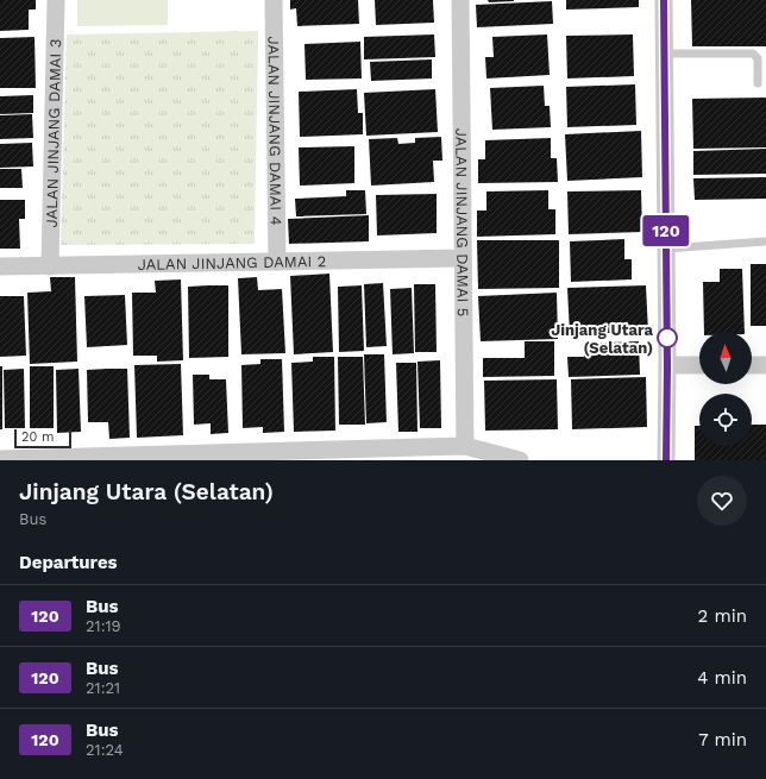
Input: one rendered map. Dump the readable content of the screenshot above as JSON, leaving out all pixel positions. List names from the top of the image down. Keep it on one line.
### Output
{"streets":{"street":["JALAN JINJANG DAMAI 4","JALAN JINJANG DAMAI 3","JALAN JINJANG DAMAI 5","JALAN JINJANG DAMAI 2"]},"crossings":[["JALAN JINJANG DAMAI 4","JALAN JINJANG DAMAI 2"],["JALAN JINJANG DAMAI 3","JALAN JINJANG DAMAI 2"],["JALAN JINJANG DAMAI 5","JALAN JINJANG DAMAI 2"]],"places":["Jinjang Utara (Selatan)"],"lines":["bus line 120"],"scale_bar":"20 m","north":"top","page":{"on_map":"120","scale":"20 m","heading":[["Jinjang Utara (Selatan)","Bus"],"Departures"],"list":[{"mark":"120","name":"Bus","note":"21:19","value":"2 min"},{"mark":"120","name":"Bus","note":"21:21","value":"4 min"},{"mark":"120","name":"Bus","note":"21:24","value":"7 min"}]}}
